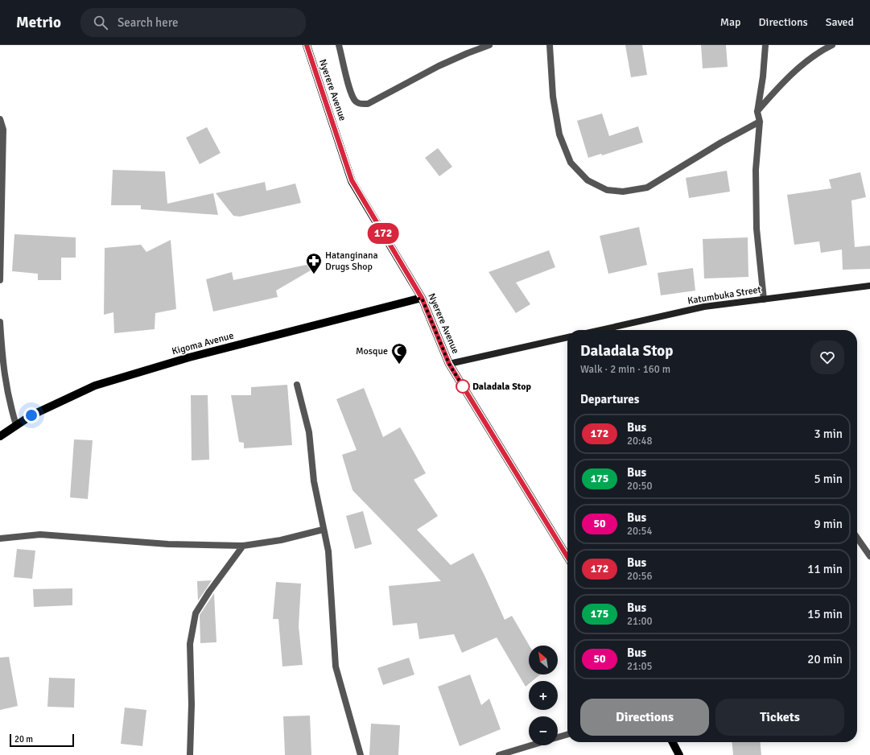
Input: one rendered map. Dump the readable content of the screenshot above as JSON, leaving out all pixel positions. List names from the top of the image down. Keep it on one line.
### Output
{"streets":{"main road":["Nyerere Avenue","Katumbuka Street","Kigoma Avenue"]},"crossings":[["Nyerere Avenue","Kigoma Avenue"]],"places":{"pharmacy":["Hatanginana Drugs Shop"],"mosque":["Mosque"],"other":["Daladala Stop"]},"lines":["bus line 172"],"scale_bar":"20 m","north":"top left","page":{"header":"Metrio","search":"Search here","nav":["Map","Directions","Saved"],"on_map":"172","heading":[["Daladala Stop","Walk · 2 min · 160 m"],"Departures"],"list":[{"mark":"172","name":"Bus","note":"20:48","value":"3 min"},{"mark":"175","name":"Bus","note":"20:50","value":"5 min"},{"mark":"50","name":"Bus","note":"20:54","value":"9 min"},{"mark":"172","name":"Bus","note":"20:56","value":"11 min"},{"mark":"175","name":"Bus","note":"21:00","value":"15 min"},{"mark":"50","name":"Bus","note":"21:05","value":"20 min"}],"map_buttons":["+","−"],"buttons":["Directions","Tickets"],"scale":"20 m"}}
